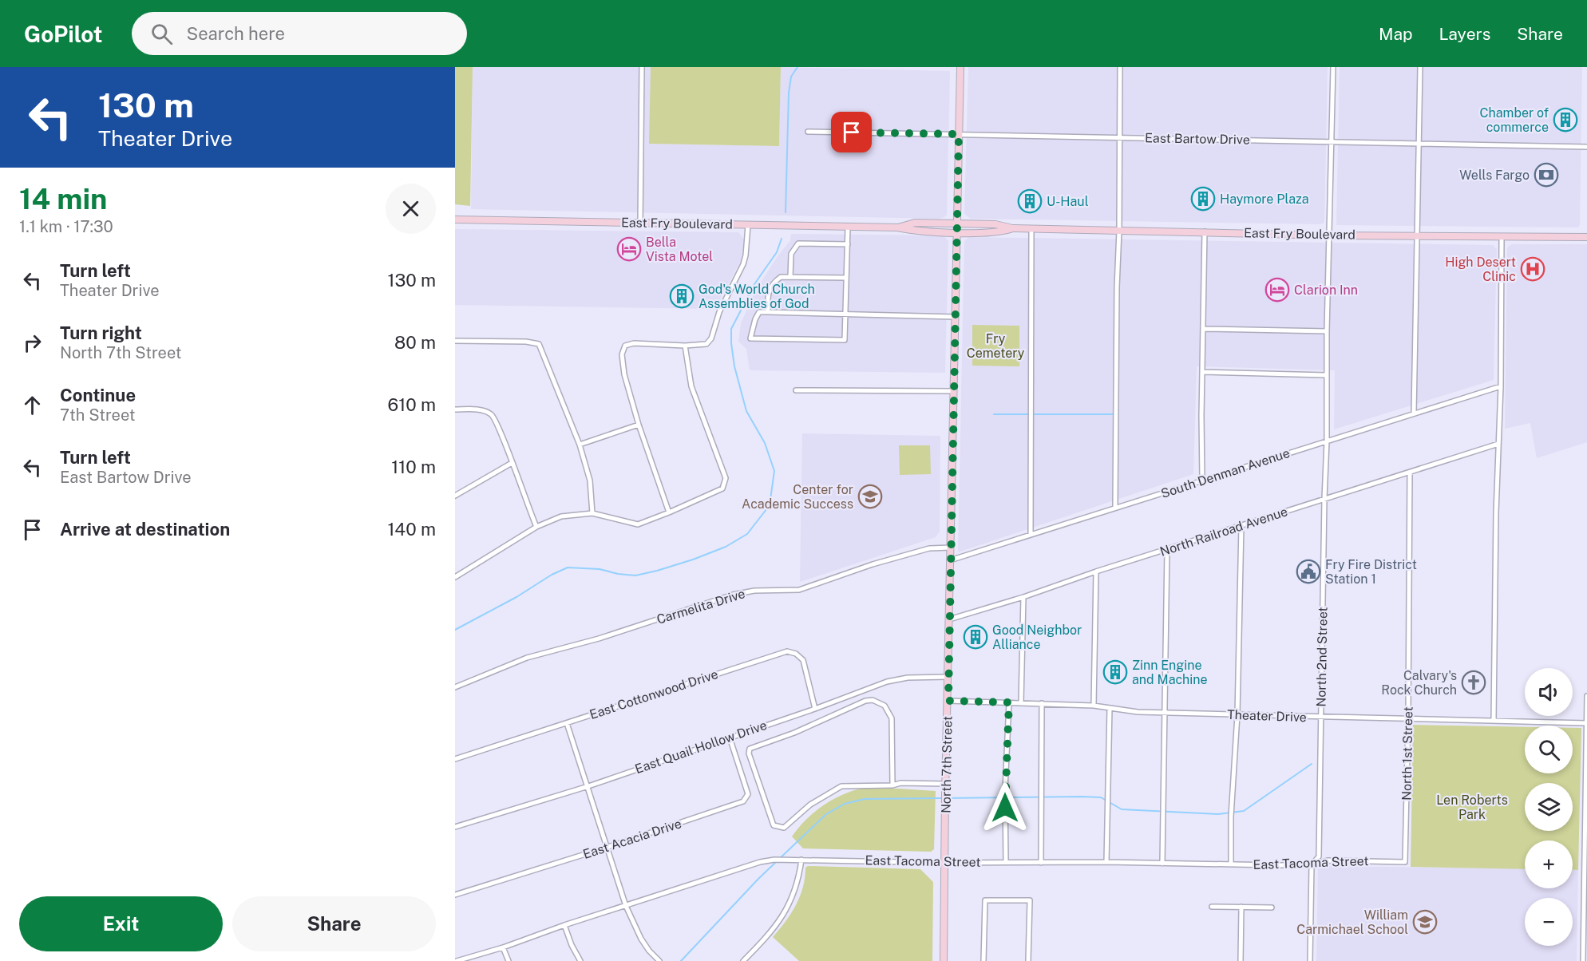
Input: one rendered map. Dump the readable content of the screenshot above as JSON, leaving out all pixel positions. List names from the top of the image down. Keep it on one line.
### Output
{"streets":{"main road":["East Fry Boulevard","North 7th Street"],"street":["East Bartow Drive","South Denman Avenue","North Railroad Avenue","Carmelita Drive","North 2nd Street","East Cottonwood Drive","Theater Drive","East Quail Hollow Drive","North 1st Street","East Acacia Drive","East Tacoma Street"]},"crossings":[["East Bartow Drive","North 2nd Street"],["East Bartow Drive","North 7th Street"],["East Fry Boulevard","North 2nd Street"],["East Fry Boulevard","North 7th Street"],["South Denman Avenue","North 2nd Street"],["South Denman Avenue","North 7th Street"],["North Railroad Avenue","North 2nd Street"],["North Railroad Avenue","North 1st Street"],["North Railroad Avenue","North 7th Street"],["Carmelita Drive","North 7th Street"],["North 2nd Street","Theater Drive"],["North 2nd Street","East Tacoma Street"],["East Cottonwood Drive","East Quail Hollow Drive"],["Theater Drive","North 1st Street"],["Theater Drive","North 7th Street"],["East Quail Hollow Drive","North 7th Street"],["East Quail Hollow Drive","East Acacia Drive"],["North 1st Street","East Tacoma Street"],["North 7th Street","East Tacoma Street"]],"parks":["Fry Cemetery","Len Roberts Park"],"places":{"building":["Chamber of commerce","Haymore Plaza","U-Haul","God's World Church Assemblies of God","Good Neighbor Alliance","Zinn Engine and Machine"],"bank":["Wells Fargo"],"hotel":["Bella Vista Motel","Clarion Inn"],"hospital":["High Desert Clinic"],"school or university":["Center for Academic Success","William Carmichael School"],"public building":["Fry Fire District Station 1"],"church":["Calvary's Rock Church"]},"page":{"header":"GoPilot","search":"Search here","nav":["Map","Layers","Share"],"turn":["130 m","Theater Drive"],"heading":["14 min","1.1 km · 17:30"],"list":[{"name":"Turn left","note":"Theater Drive","value":"130 m"},{"name":"Turn right","note":"North 7th Street","value":"80 m"},{"name":"Continue","note":"7th Street","value":"610 m"},{"name":"Turn left","note":"East Bartow Drive","value":"110 m"},{"name":"Arrive at destination","value":"140 m"}],"map_buttons":["+","−"],"buttons":["Exit","Share"]}}
